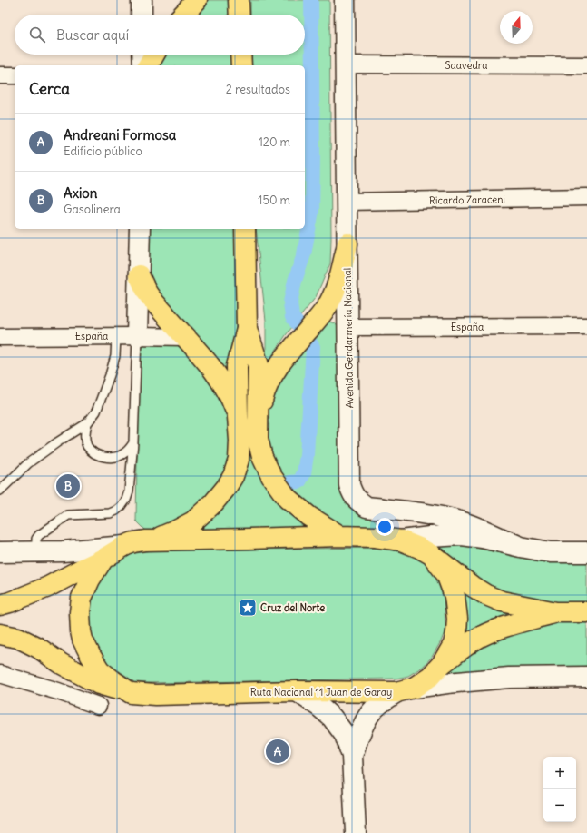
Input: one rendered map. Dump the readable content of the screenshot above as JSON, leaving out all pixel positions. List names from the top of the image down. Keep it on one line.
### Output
{"streets":{"main road":["Avenida Gendarmería Nacional","Ruta Nacional 11 Juan de Garay"],"street":["Saavedra","Ricardo Zaraceni","España"]},"crossings":[["Saavedra","Avenida Gendarmería Nacional"],["Ricardo Zaraceni","Avenida Gendarmería Nacional"],["España","Avenida Gendarmería Nacional"]],"places":{"place":["Cruz del Norte"]},"north":"top","page":{"search":"Buscar aquí","heading":["Cerca","2 resultados"],"list":[{"mark":"A","name":"Andreani Formosa","note":"Edificio público","value":"120 m"},{"mark":"B","name":"Axion","note":"Gasolinera","value":"150 m"}],"pins":["B","A"],"map_buttons":["+","−"]}}
